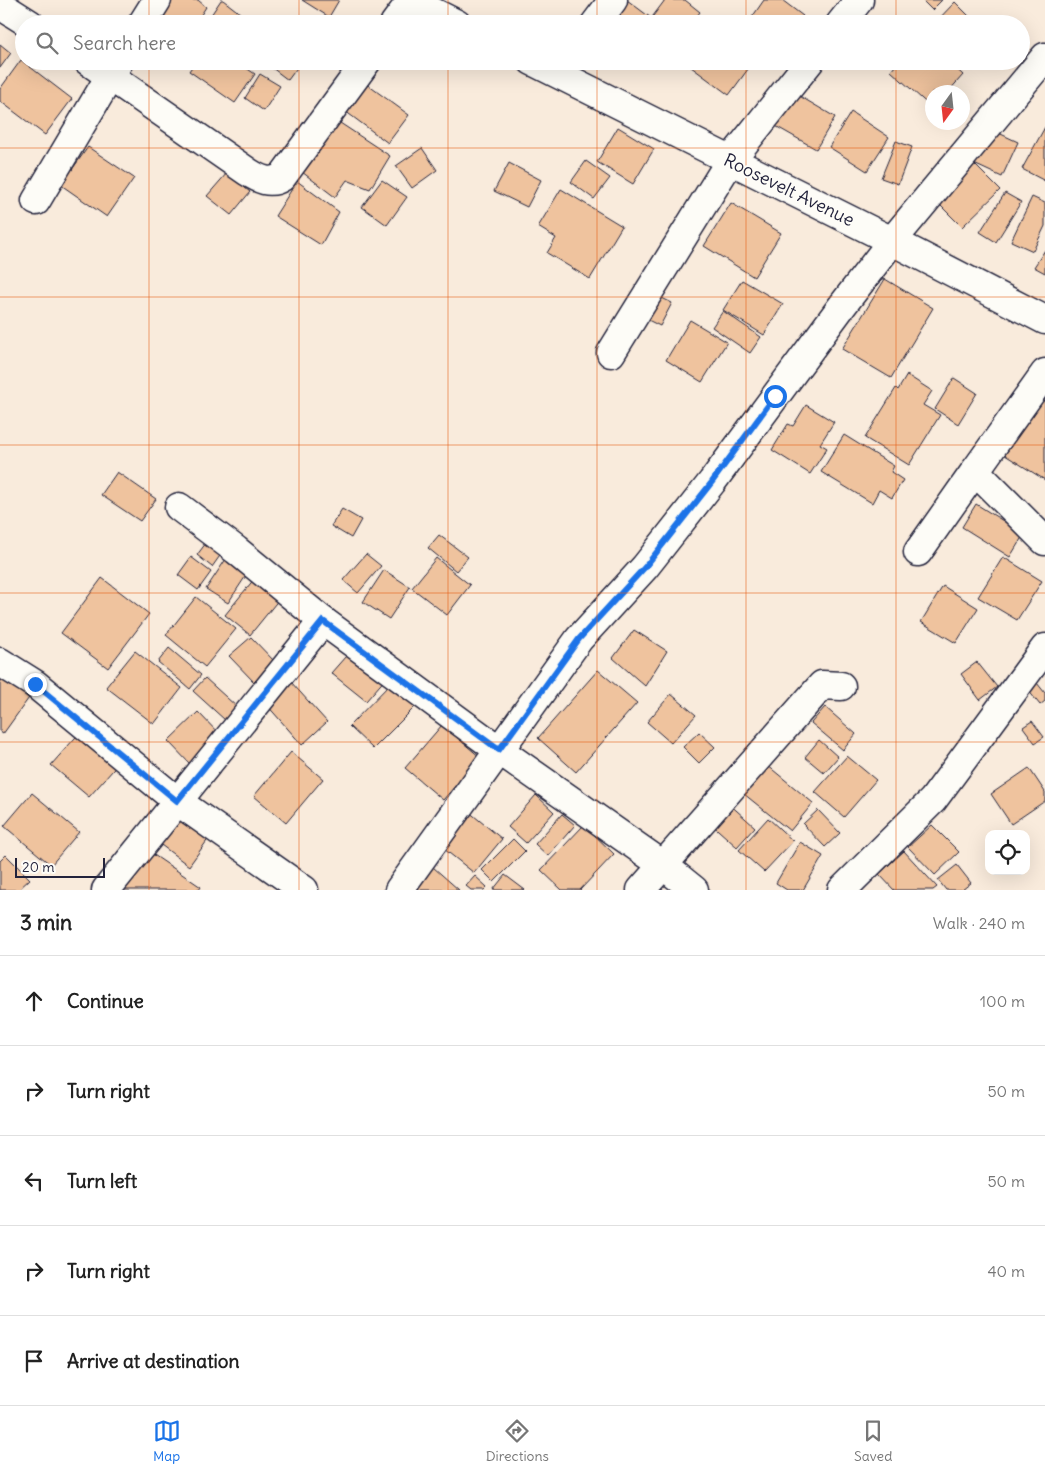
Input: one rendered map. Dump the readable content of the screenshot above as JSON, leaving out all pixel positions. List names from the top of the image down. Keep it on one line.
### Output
{"streets":{"street":["Roosevelt Avenue"]},"scale_bar":"20 m","north":"bottom","page":{"search":"Search here","scale":"20 m","heading":["3 min","Walk · 240 m"],"list":[["Continue","100 m"],["Turn right","50 m"],["Turn left","50 m"],["Turn right","40 m"],"Arrive at destination"],"nav":["Map","Directions","Saved"]}}
